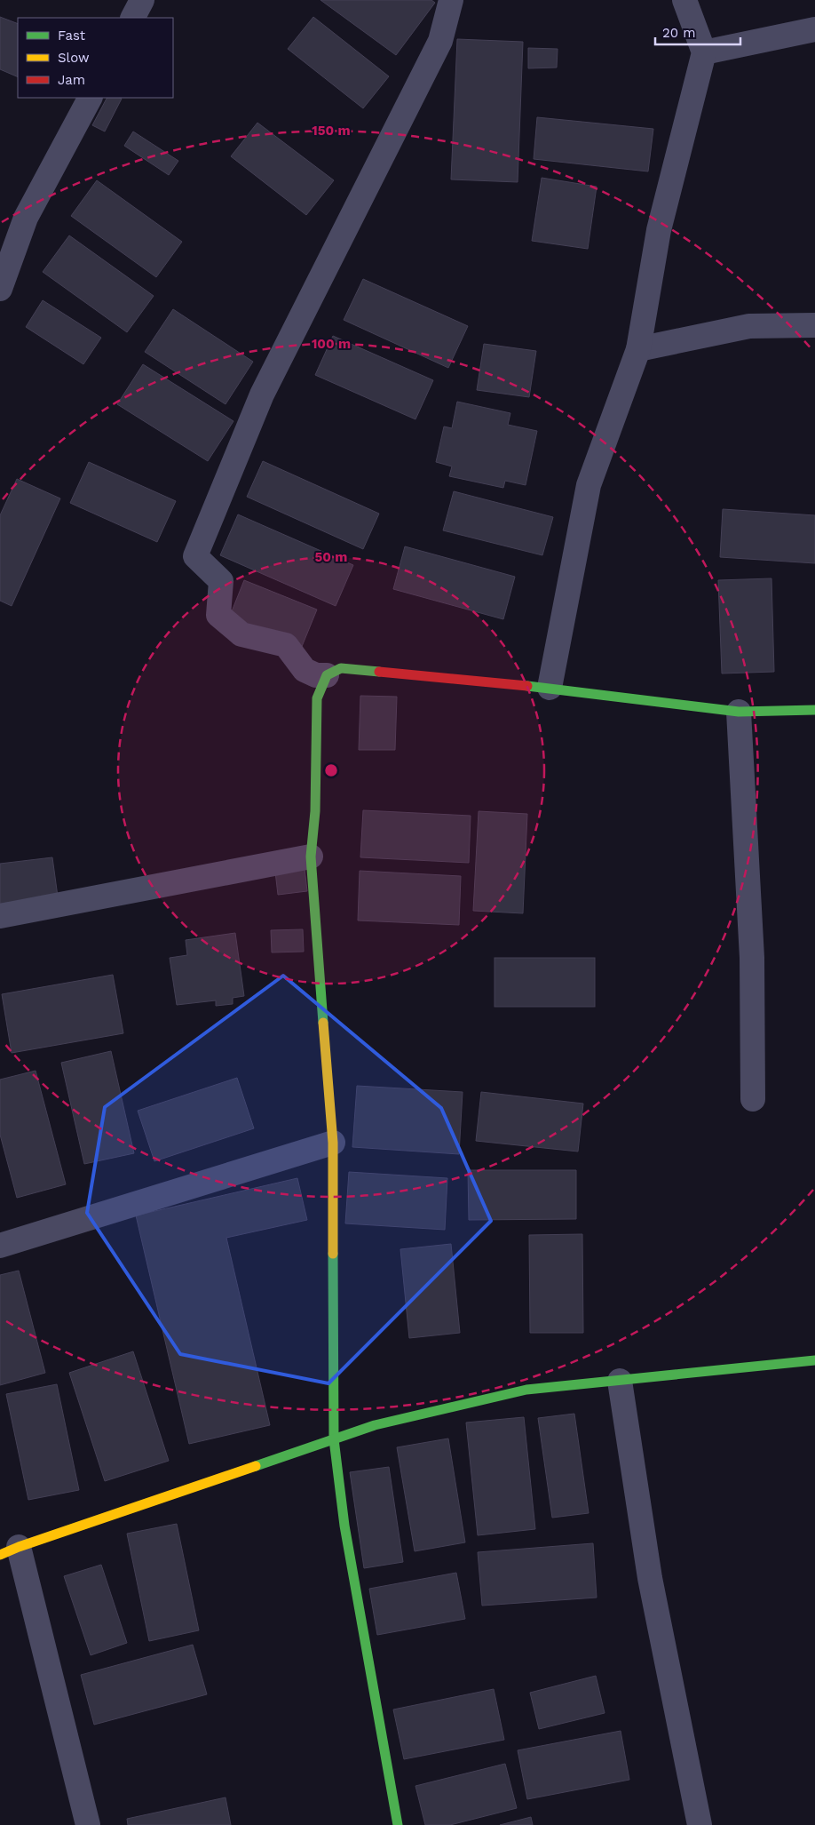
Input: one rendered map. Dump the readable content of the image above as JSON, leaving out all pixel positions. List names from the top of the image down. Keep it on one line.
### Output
{"legend":["Fast","Slow","Jam"],"scale_bar":"20 m","rings":["150 m","100 m","50 m"]}
